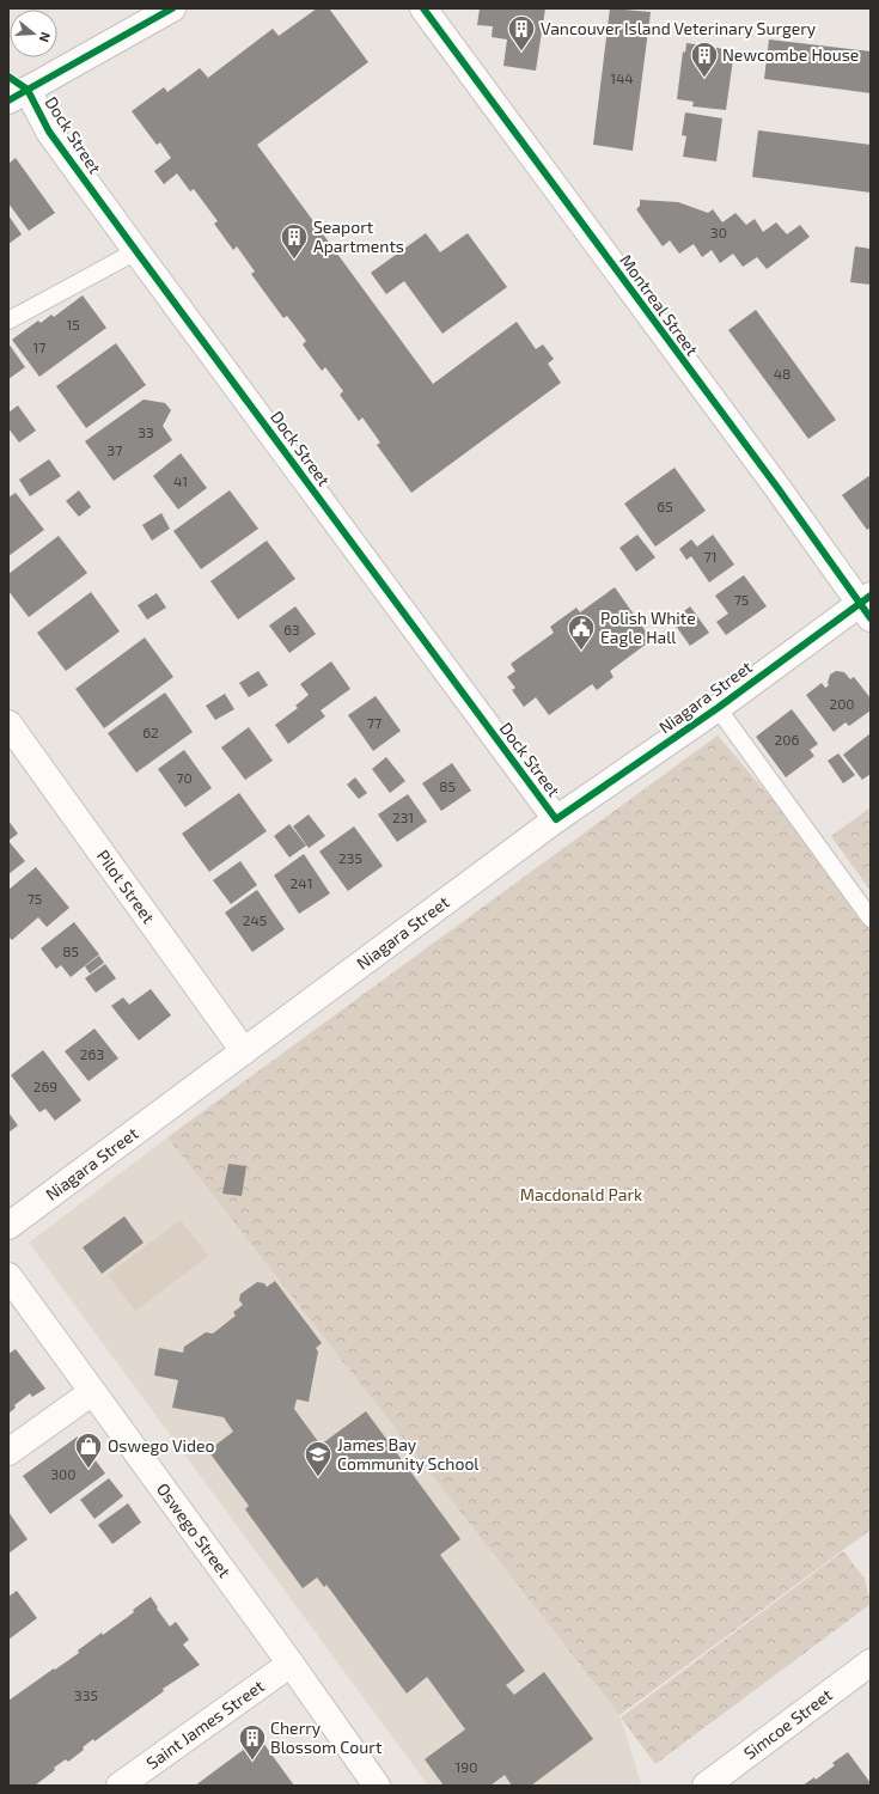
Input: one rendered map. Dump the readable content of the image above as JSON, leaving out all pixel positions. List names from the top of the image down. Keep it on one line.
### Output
{"streets":{"street":["Dock Street","Montreal Street","Niagara Street","Pilot Street","Oswego Street","Saint James Street","Simcoe Street"]},"crossings":[["Dock Street","Niagara Street"],["Montreal Street","Niagara Street"],["Niagara Street","Pilot Street"],["Oswego Street","Saint James Street"]],"parks":["Macdonald Park"],"places":{"building":["Vancouver Island Veterinary Surgery","Newcombe House","Seaport Apartments","Cherry Blossom Court"],"public building":["Polish White Eagle Hall"],"shop":["Oswego Video"],"school or university":["James Bay Community School"]},"house_numbers":["144","30","15","17","48","33","37","41","65","71","75","63","200","77","62","206","70","85","231","235","241","75","245","85","263","269","300","335","190"],"north":"right"}
